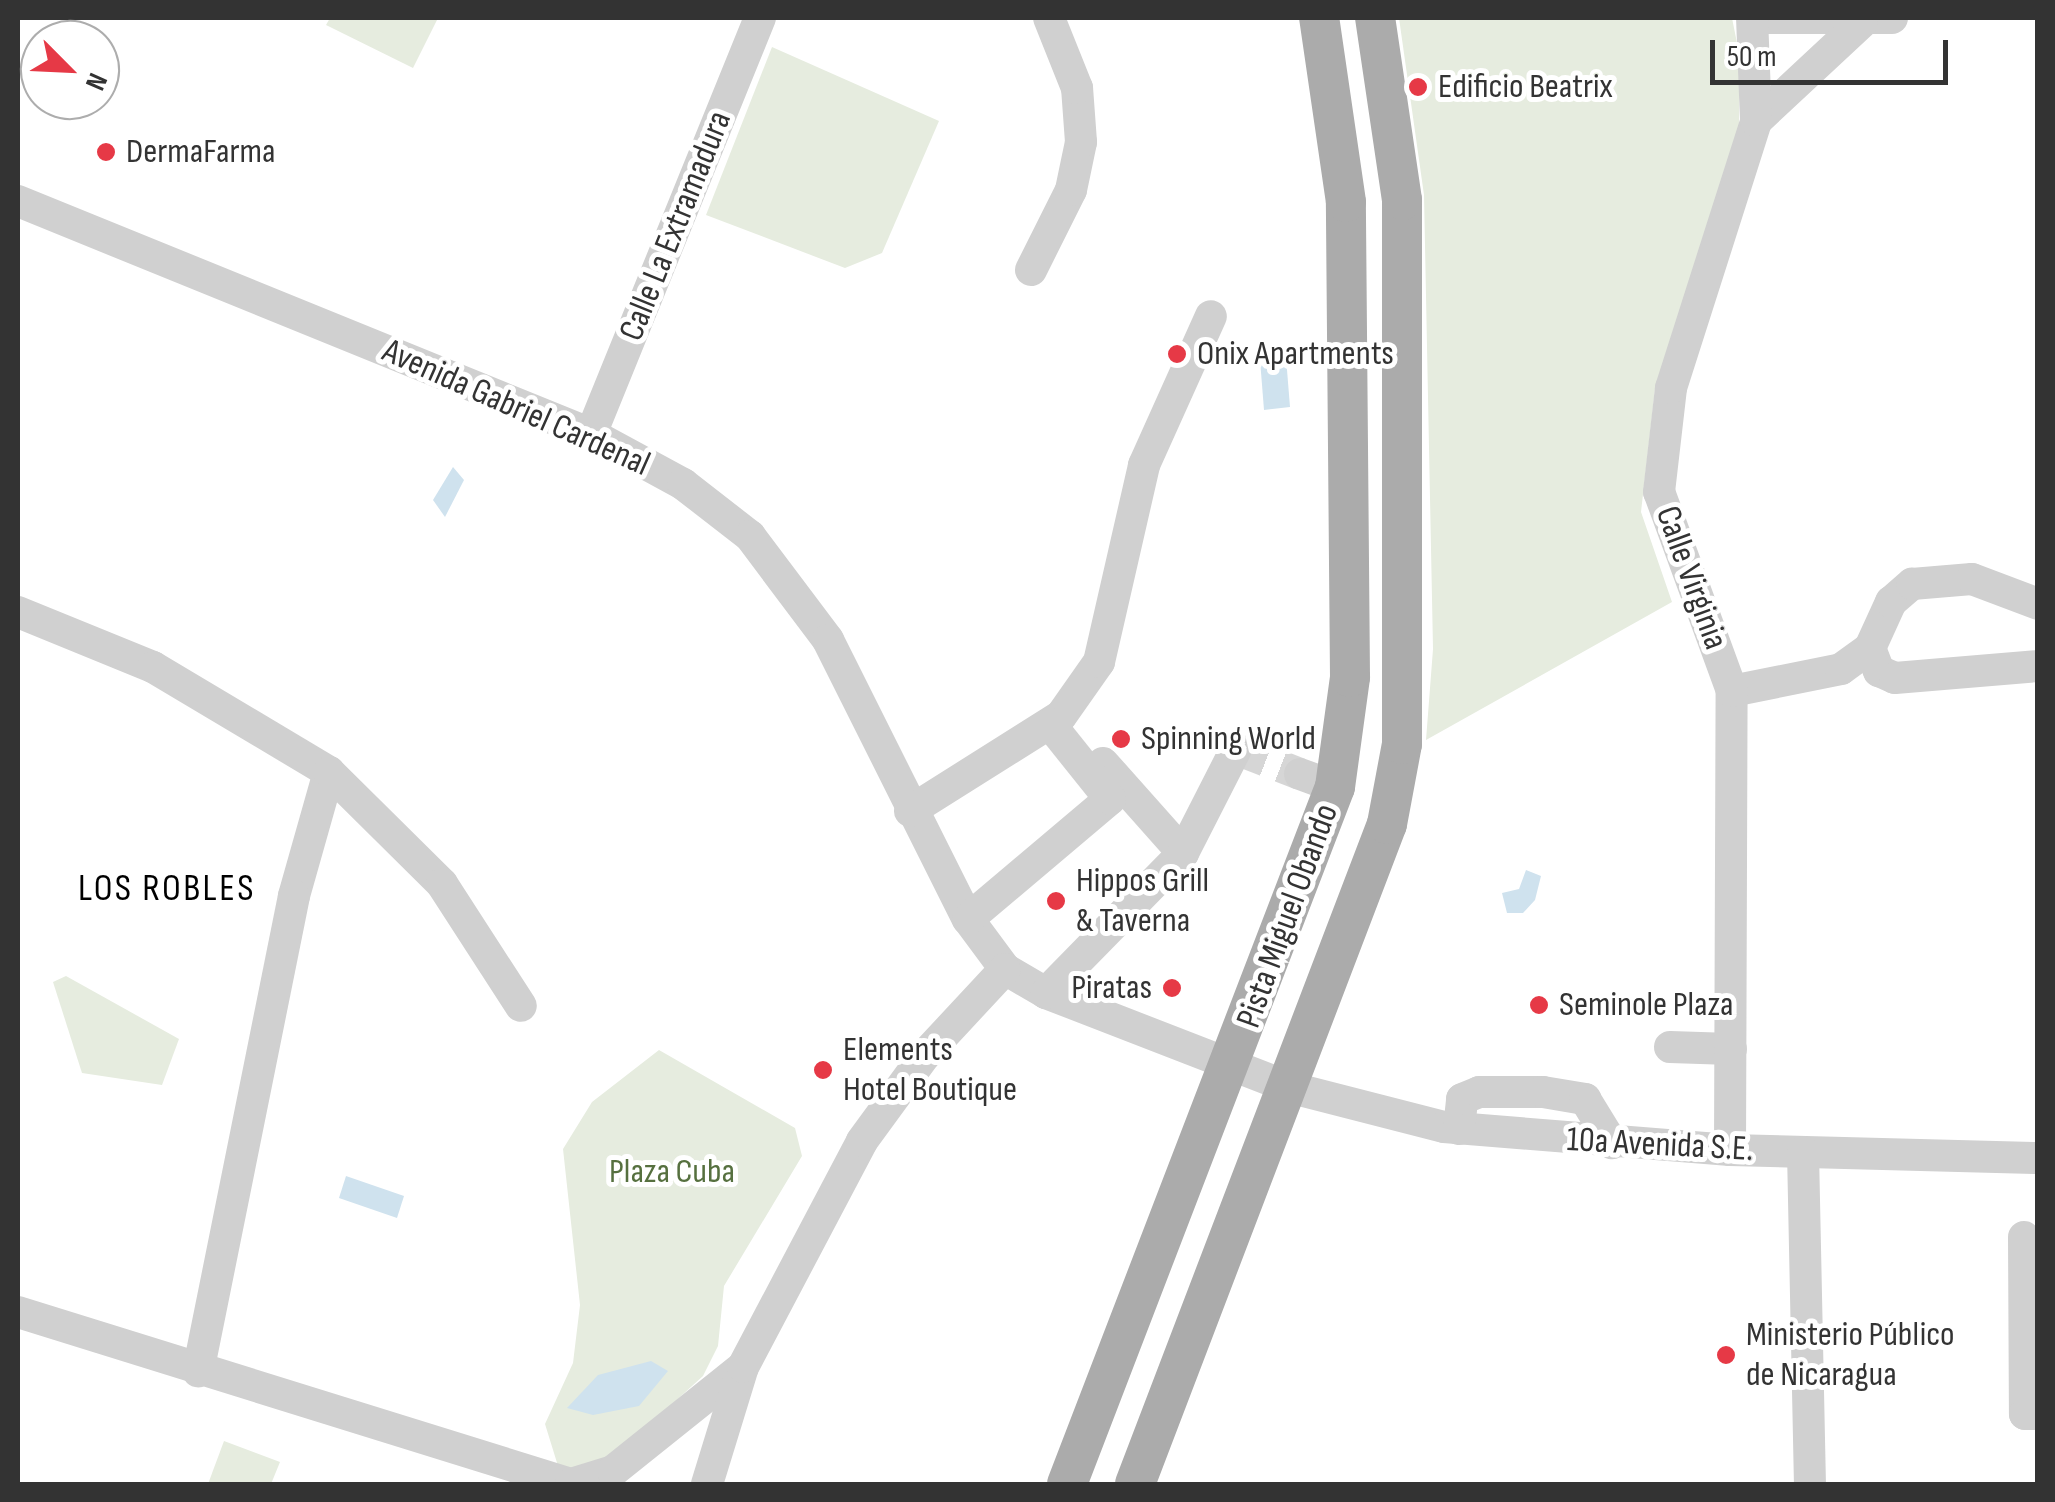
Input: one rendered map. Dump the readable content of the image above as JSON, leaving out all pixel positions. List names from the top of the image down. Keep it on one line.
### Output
{"streets":{"main road":["Pista Miguel Obando"],"street":["Calle La Extramadura","Avenida Gabriel Cardenal","Calle Virginia","10a Avenida S.E."]},"crossings":[["Calle La Extramadura","Avenida Gabriel Cardenal"],["Avenida Gabriel Cardenal","Pista Miguel Obando"],["Avenida Gabriel Cardenal","10a Avenida S.E."],["Calle Virginia","10a Avenida S.E."],["Pista Miguel Obando","10a Avenida S.E."]],"districts":["LOS ROBLES"],"parks":["Plaza Cuba"],"places":["Edificio Beatrix","DermaFarma","Onix Apartments","Spinning World","Hippos Grill & Taverna","Piratas","Seminole Plaza","Elements Hotel Boutique","Ministerio Público de Nicaragua"],"scale_bar":"50 m","north":"bottom right"}
